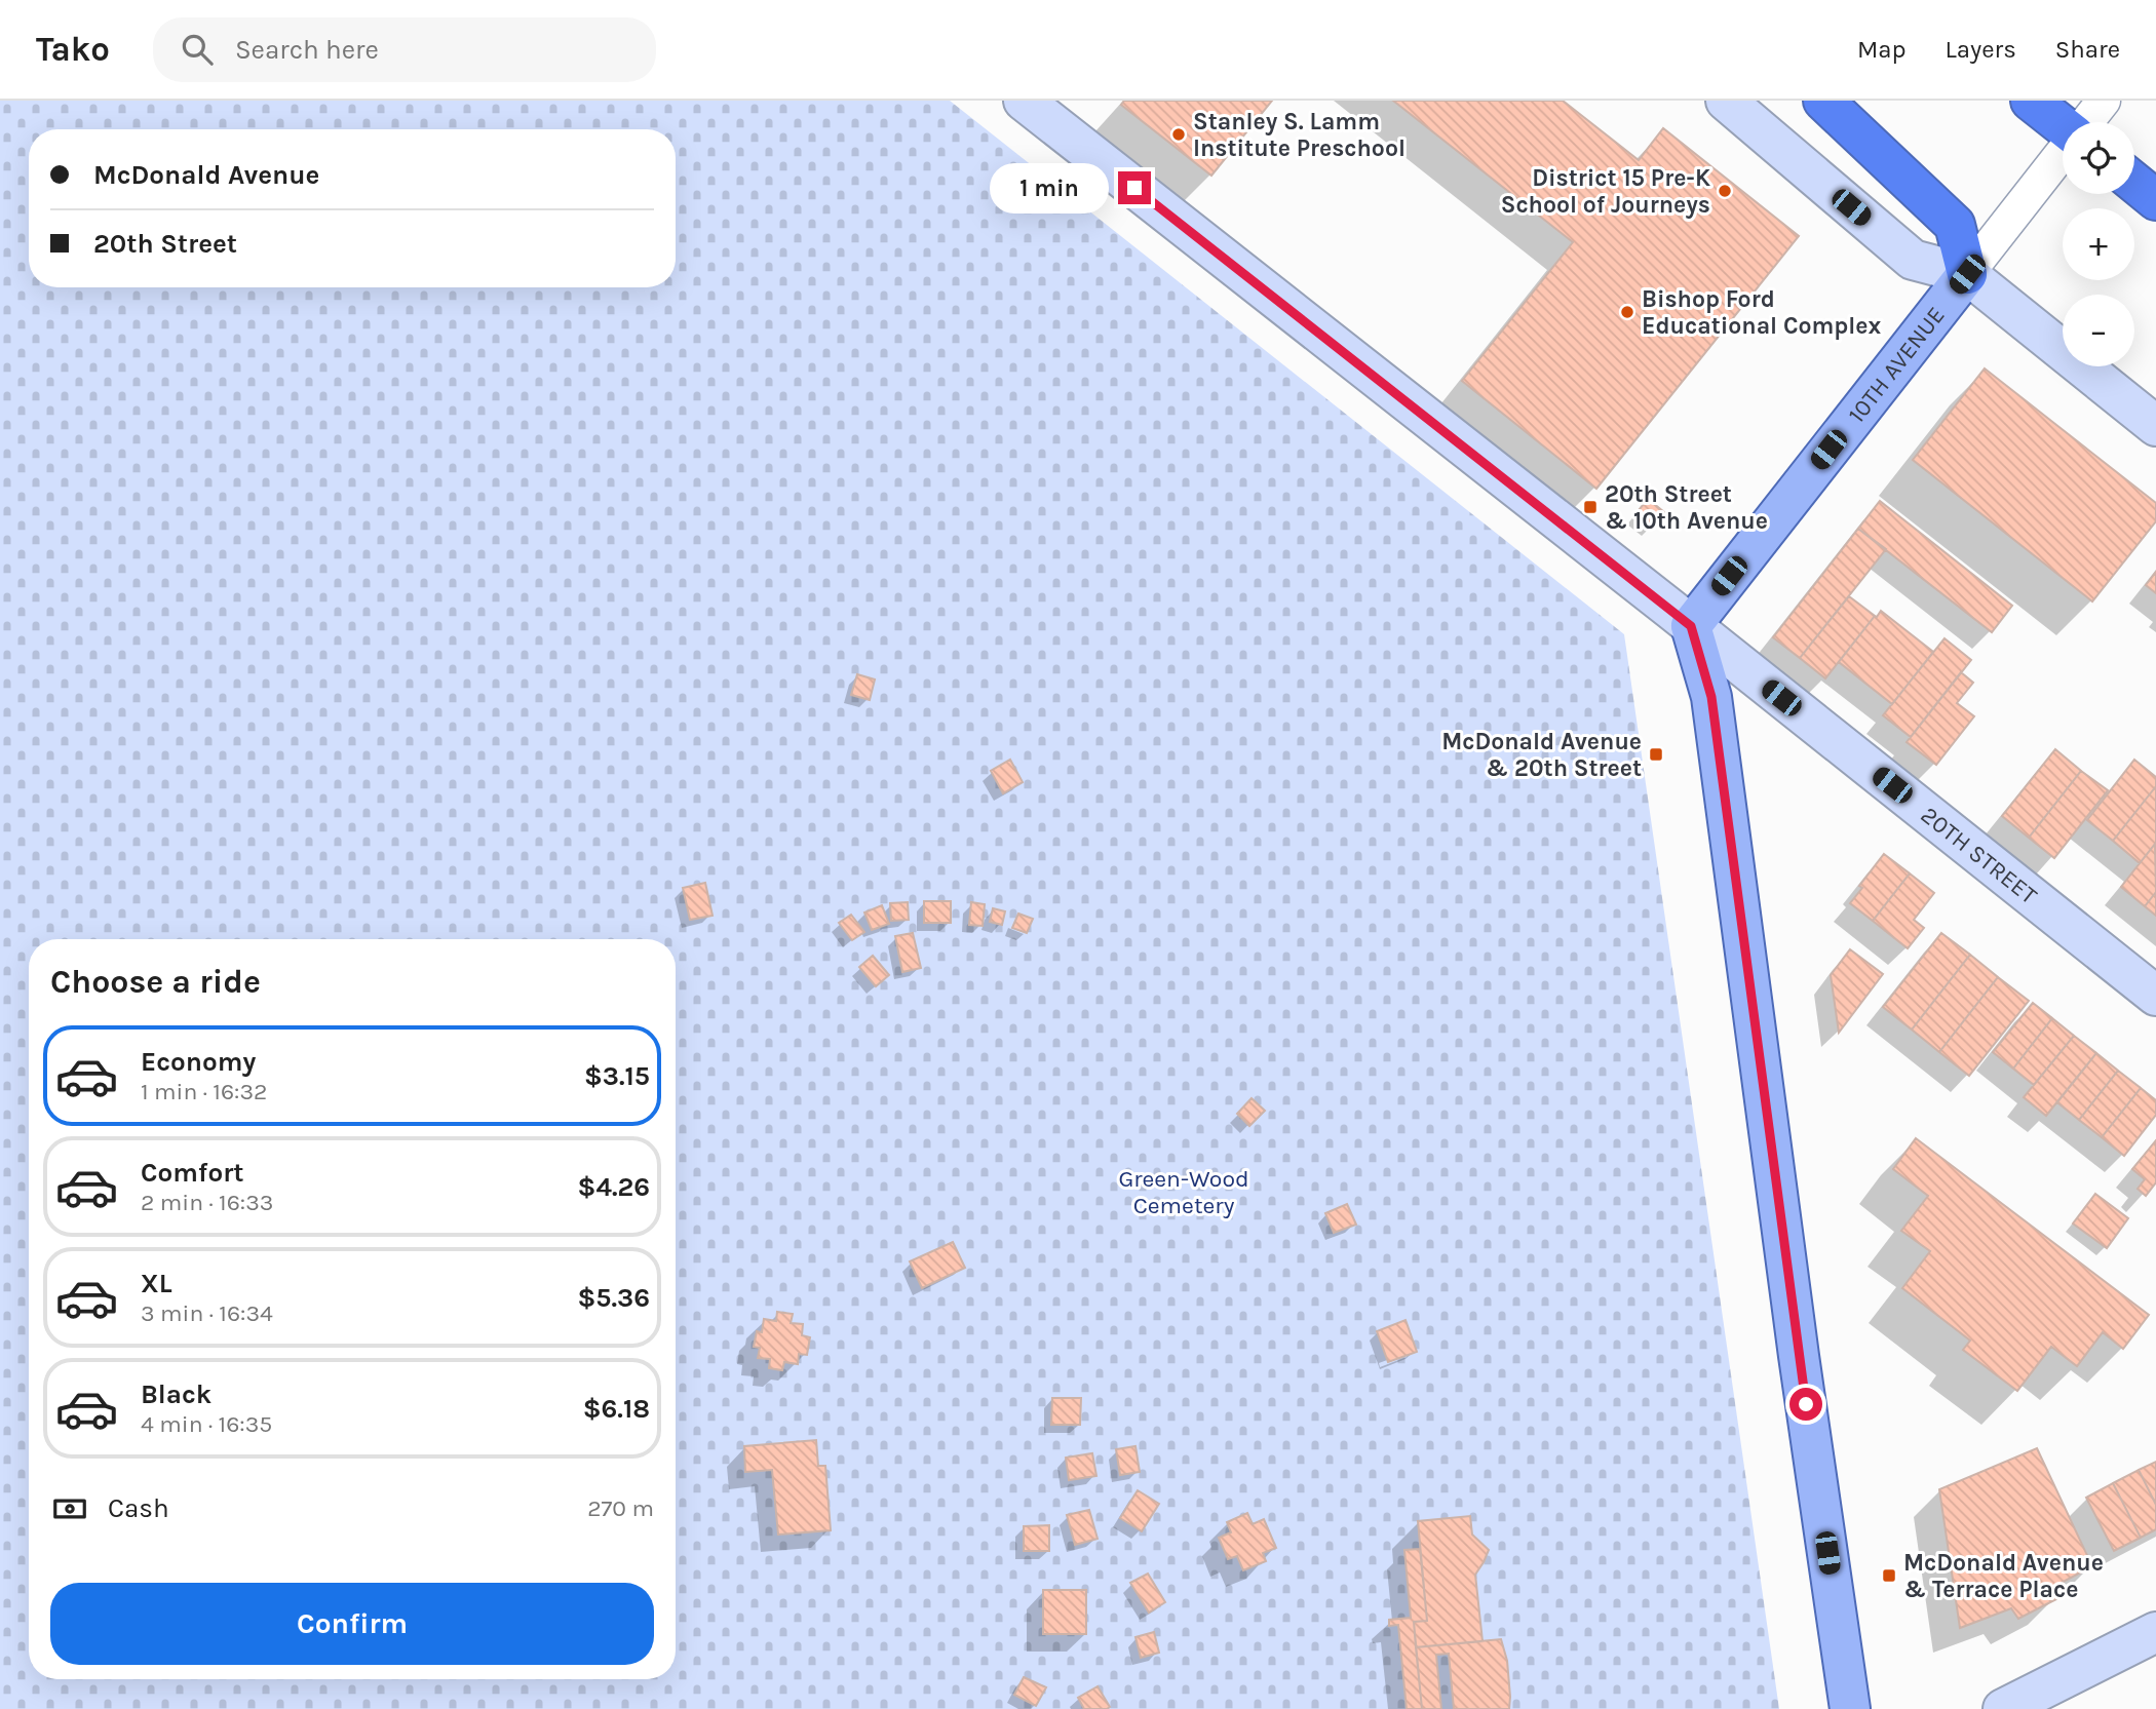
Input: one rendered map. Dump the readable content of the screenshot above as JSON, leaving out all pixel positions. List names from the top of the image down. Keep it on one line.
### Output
{"streets":{"main road":["10TH AVENUE","20TH STREET"]},"crossings":[["10TH AVENUE","20TH STREET"]],"parks":["Green-Wood Cemetery"],"places":{"other":["Stanley S. Lamm Institute Preschool","District 15 Pre-K School of Journeys","Bishop Ford Educational Complex"],"transit":["20th Street & 10th Avenue","McDonald Avenue & 20th Street","McDonald Avenue & Terrace Place"]},"page":{"header":"Tako","search":"Search here","nav":["Map","Layers","Share"],"map_buttons":["+","−"],"banner":["McDonald Avenue","20th Street"],"bubble":"1 min","heading":"Choose a ride","list":[{"name":"Economy","note":"1 min · 16:32","value":"$3.15"},{"name":"Comfort","note":"2 min · 16:33","value":"$4.26"},{"name":"XL","note":"3 min · 16:34","value":"$5.36"},{"name":"Black","note":"4 min · 16:35","value":"$6.18"}],"pay":["Cash","270 m"],"buttons":"Confirm"}}
